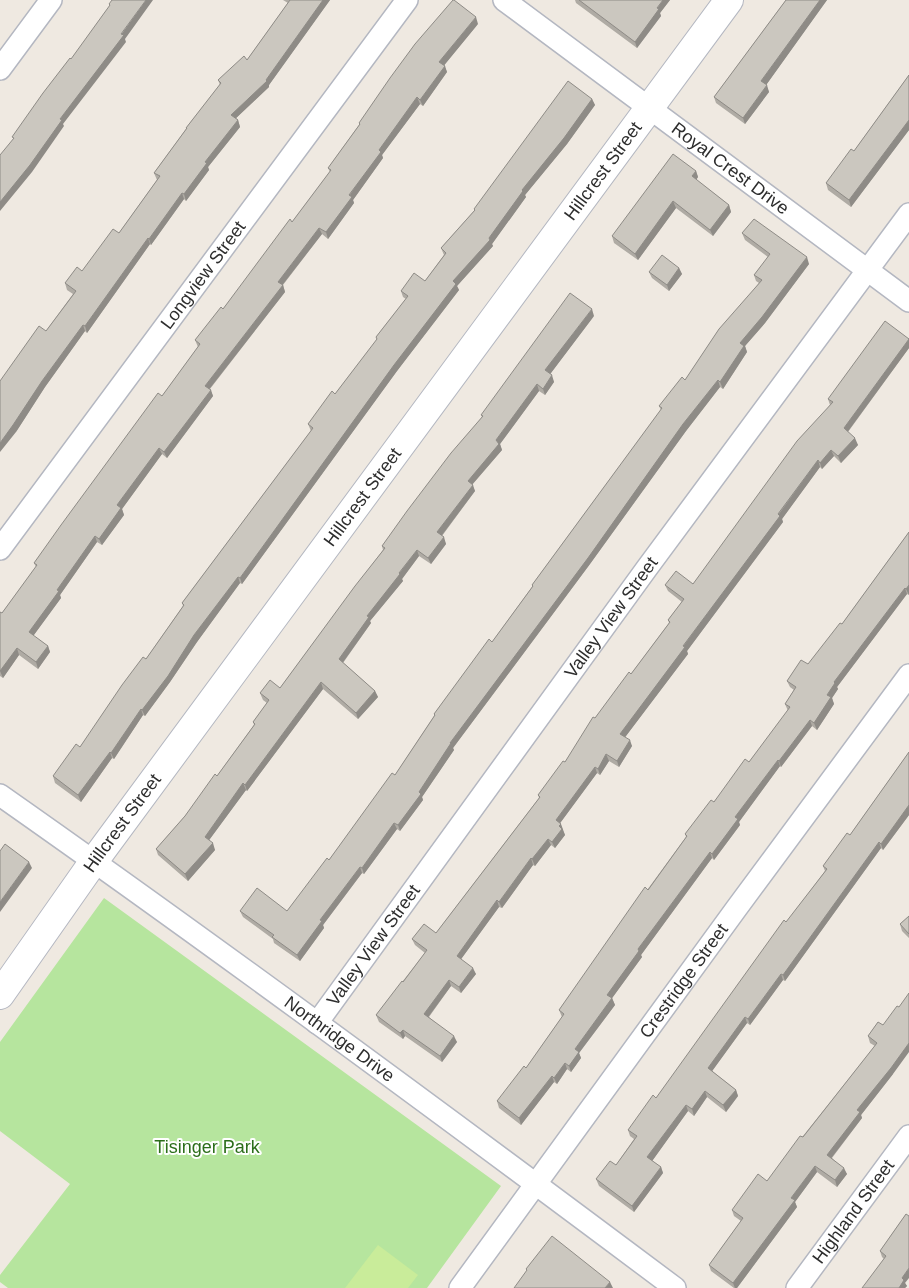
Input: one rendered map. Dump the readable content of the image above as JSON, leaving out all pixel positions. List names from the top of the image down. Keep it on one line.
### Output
{"streets":{"street":["Royal Crest Drive","Hillcrest Street","Longview Street","Valley View Street","Crestridge Street","Northridge Drive","Highland Street"]},"crossings":[["Royal Crest Drive","Hillcrest Street"],["Royal Crest Drive","Valley View Street"],["Hillcrest Street","Northridge Drive"],["Valley View Street","Northridge Drive"],["Crestridge Street","Northridge Drive"]],"parks":["Tisinger Park"]}
